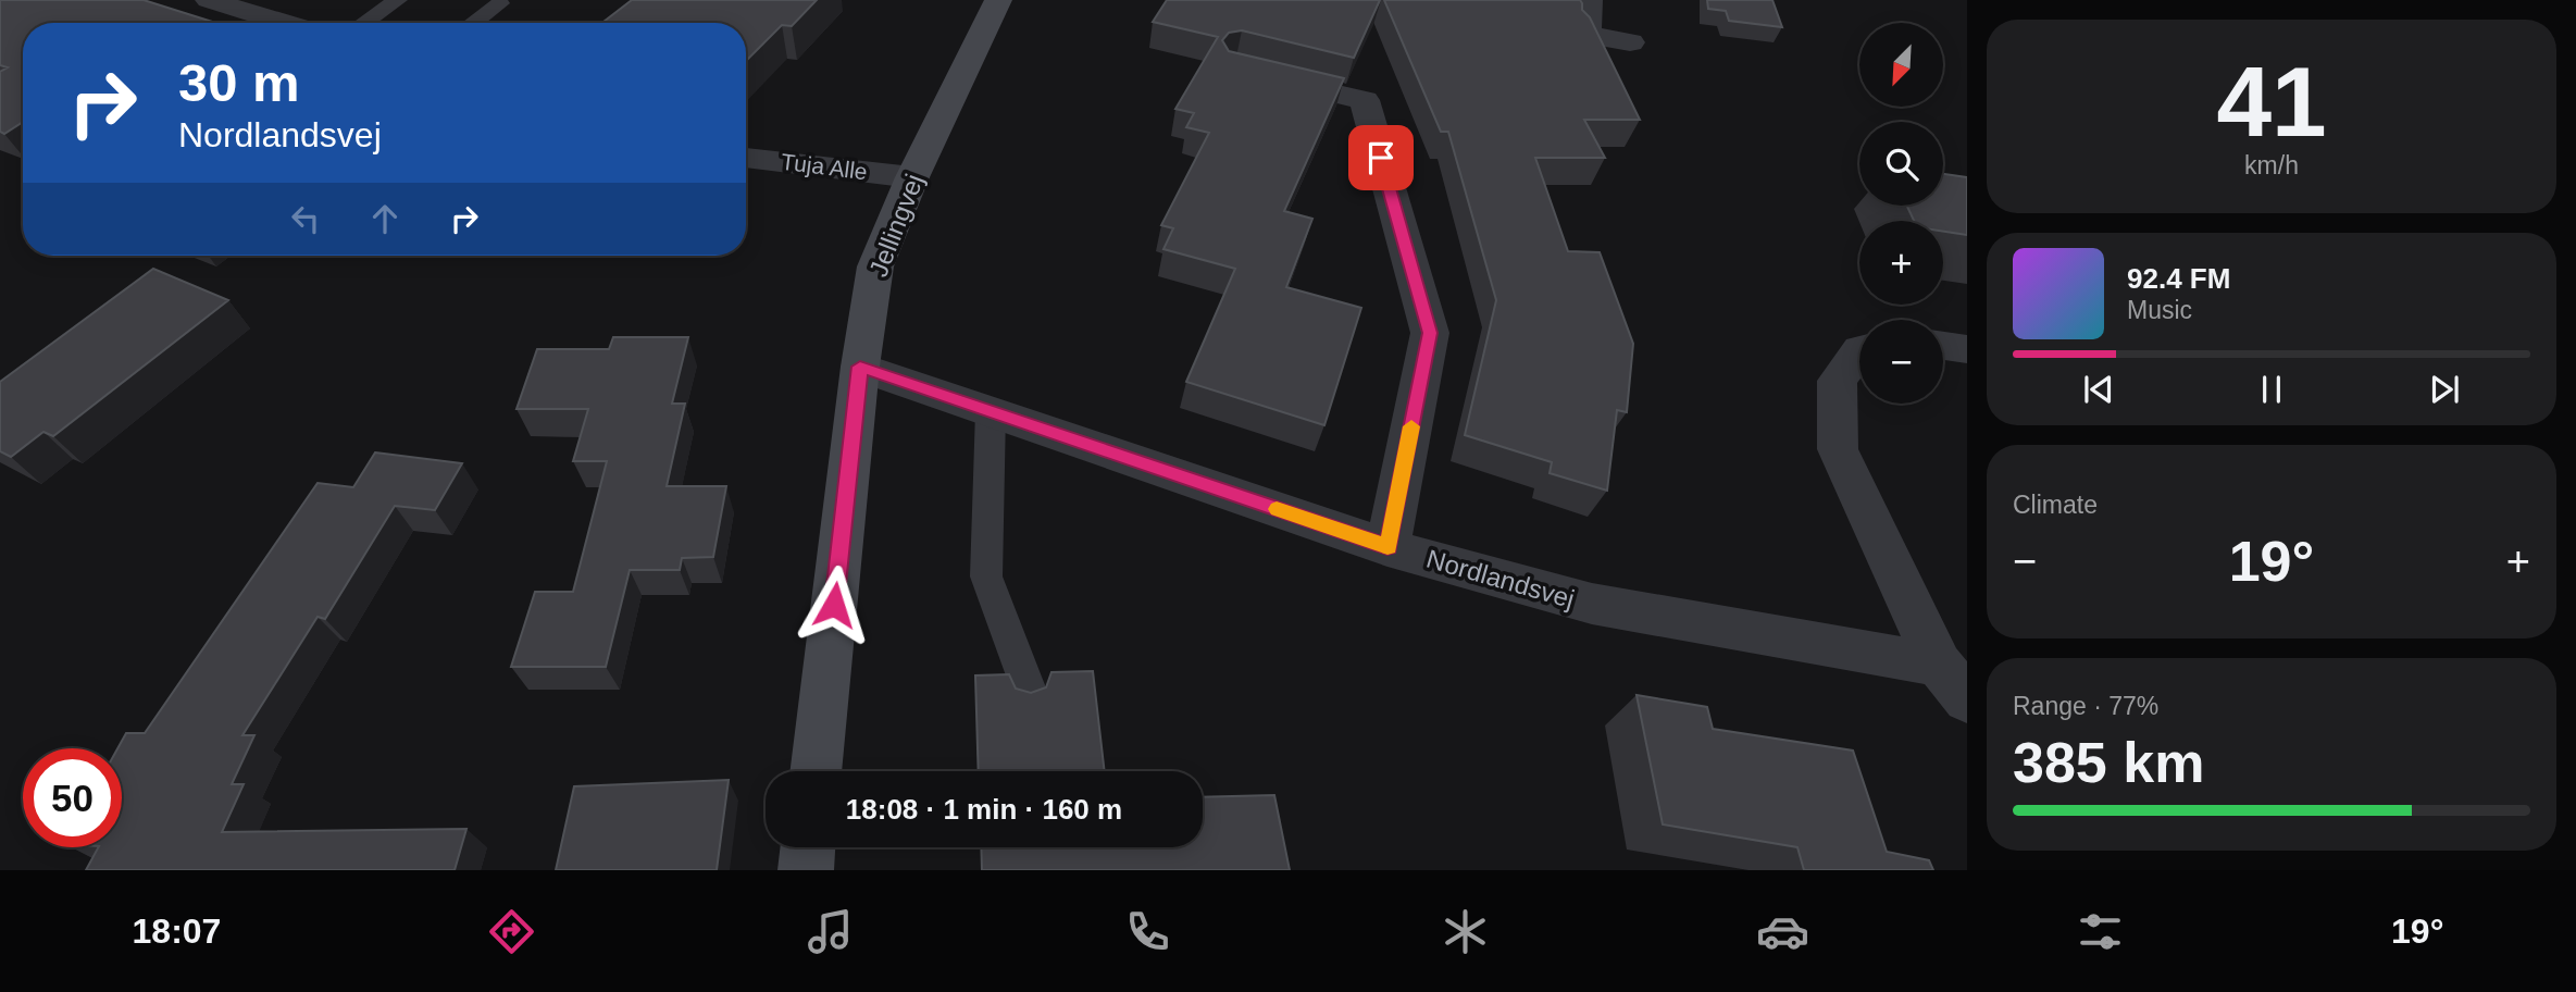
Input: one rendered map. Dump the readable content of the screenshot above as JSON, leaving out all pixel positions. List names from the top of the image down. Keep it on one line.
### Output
{"streets":{"main road":["Jellingvej"],"street":["Tuja Alle","Nordlandsvej"]},"crossings":[["Tuja Alle","Jellingvej"],["Jellingvej","Nordlandsvej"]],"north":"bottom left","page":{"tile":[["41","km/h"],"Climate",["Range · 77%","385 km"]],"map_buttons":["+","−"],"turn":["30 m","Nordlandsvej"],"song":["92.4 FM","Music"],"heat":["−","19°","+"],"limit":"50","trip":"18:08 · 1 min · 160 m","tabs":["18:07","19°"]}}
